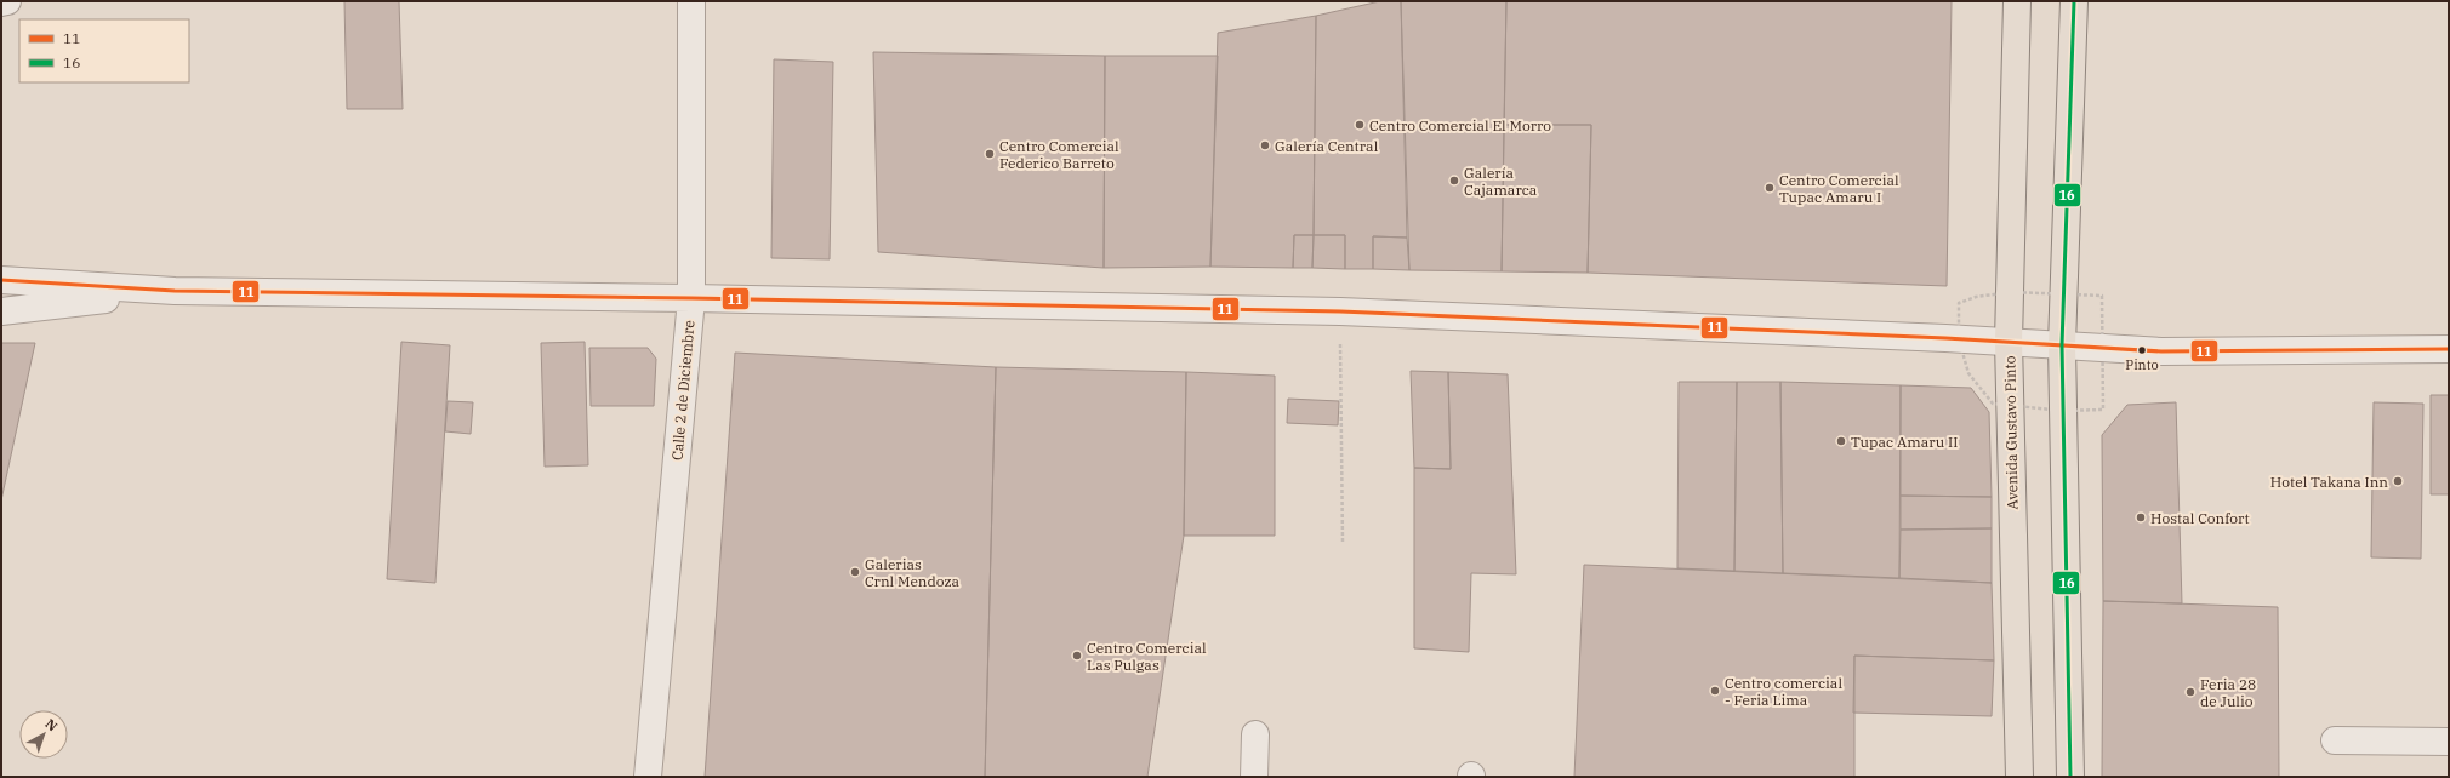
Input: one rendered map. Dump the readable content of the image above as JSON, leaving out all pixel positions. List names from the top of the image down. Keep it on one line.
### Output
{"streets":{"main road":["Avenida Gustavo Pinto"],"street":["Calle 2 de Diciembre"]},"places":["Centro Comercial El Morro","Galería Central","Centro Comercial Federico Barreto","Galería Cajamarca","Centro Comercial Tupac Amaru I","Pinto","Tupac Amaru II","Hotel Takana Inn","Hostal Confort","Galerias Crnl Mendoza","Centro Comercial Las Pulgas","Centro comercial - Feria Lima","Feria 28 de Julio"],"lines":["transit line 16","transit line 11"],"legend":["11","16"],"north":"top right"}
